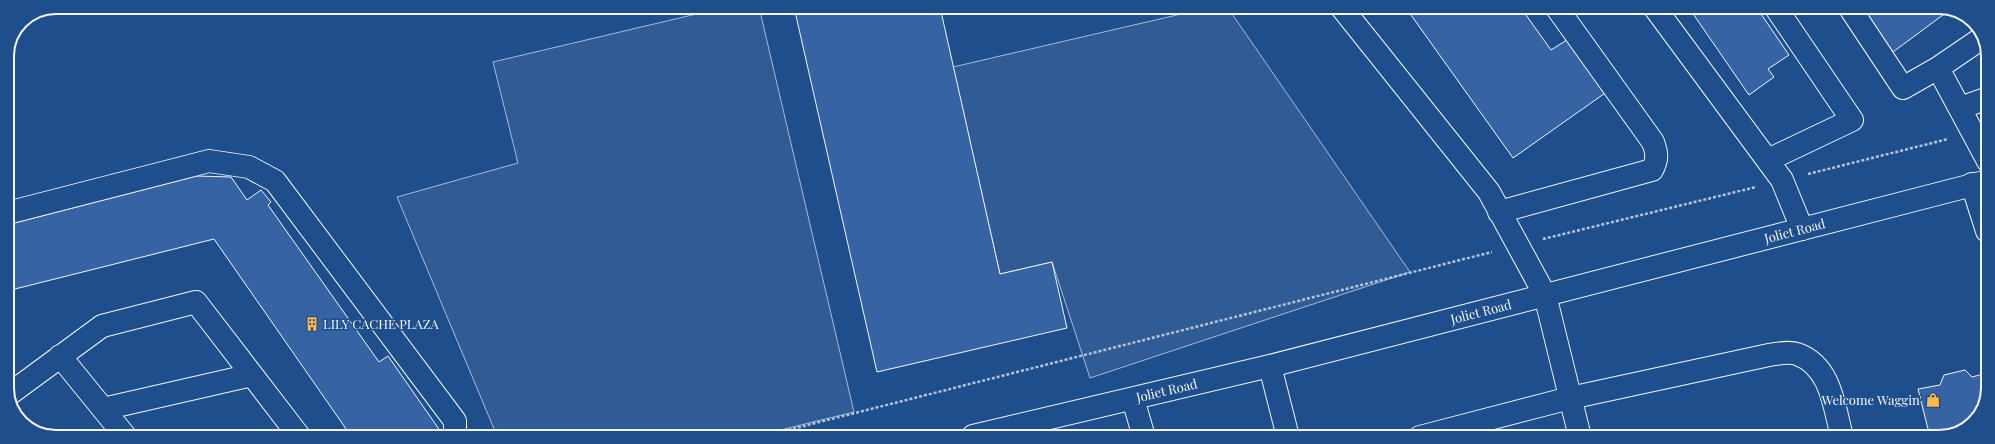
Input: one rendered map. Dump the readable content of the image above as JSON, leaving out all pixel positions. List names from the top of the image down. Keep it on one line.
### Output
{"streets":{"main road":["Joliet Road"]},"places":{"building":["LILY CACHE PLAZA"],"shop":["Welcome Waggin'"]}}
